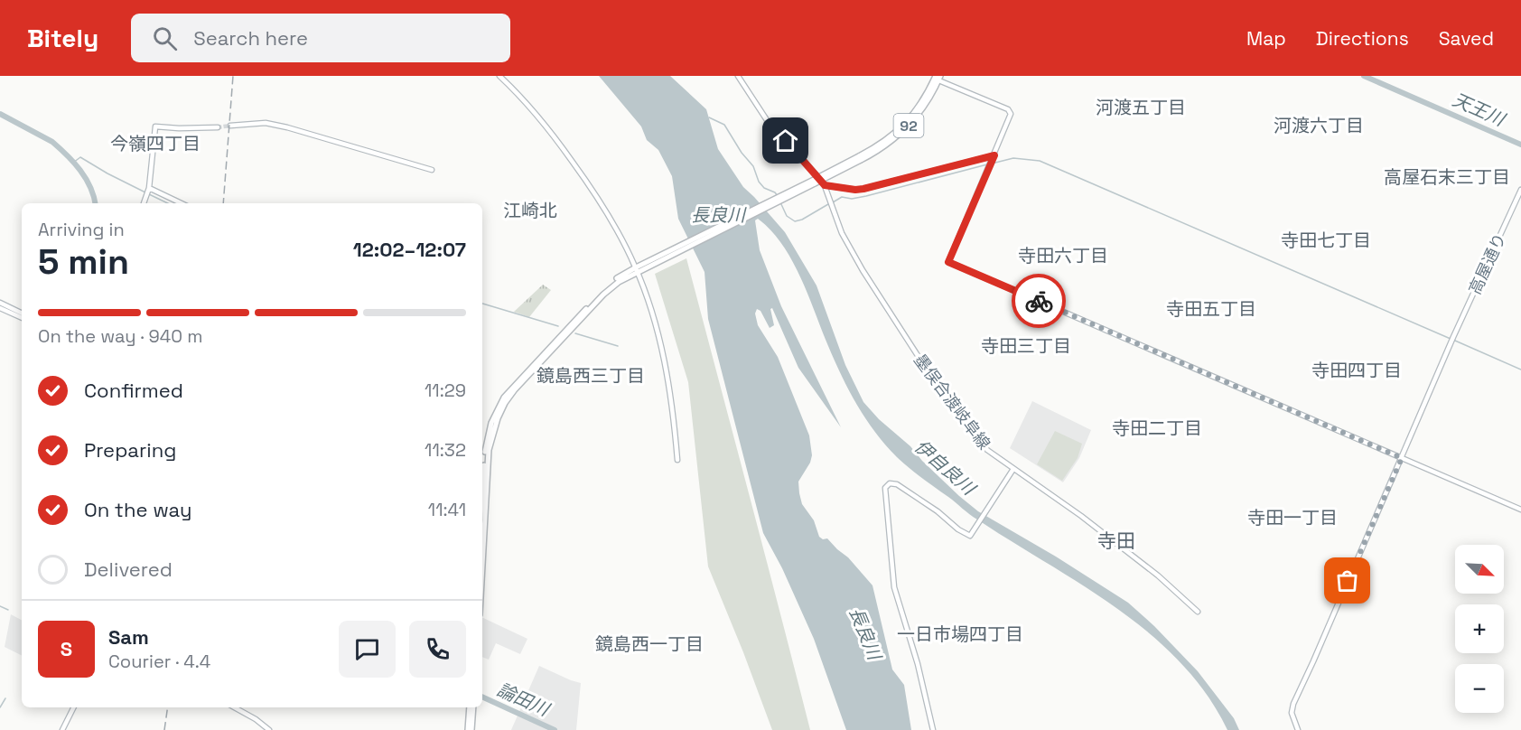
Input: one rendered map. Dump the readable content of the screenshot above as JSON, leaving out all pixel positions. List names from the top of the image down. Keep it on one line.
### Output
{"streets":{"main road":["92"],"street":["高屋通り","墨俣合渡岐阜線"]},"districts":["河渡五丁目","河渡六丁目","今嶺四丁目","高屋石末三丁目","江崎北","寺田七丁目","寺田六丁目","寺田五丁目","寺田三丁目","寺田四丁目","鏡島西三丁目","寺田二丁目","寺田一丁目","寺田","一日市場四丁目","鏡島西一丁目"],"water":["天王川","長良川","伊自良川","論田川"],"north":"bottom right","page":{"header":"Bitely","search":"Search here","nav":["Map","Directions","Saved"],"heading":["5 min","Arriving in","12:02–12:07"],"panel":["Sam","Courier · 4.4"],"bar":"On the way · 940 m","list":[["Confirmed","11:29"],["Preparing","11:32"],["On the way","11:41"],"Delivered"],"map_buttons":["+","−"],"round":"S"}}
